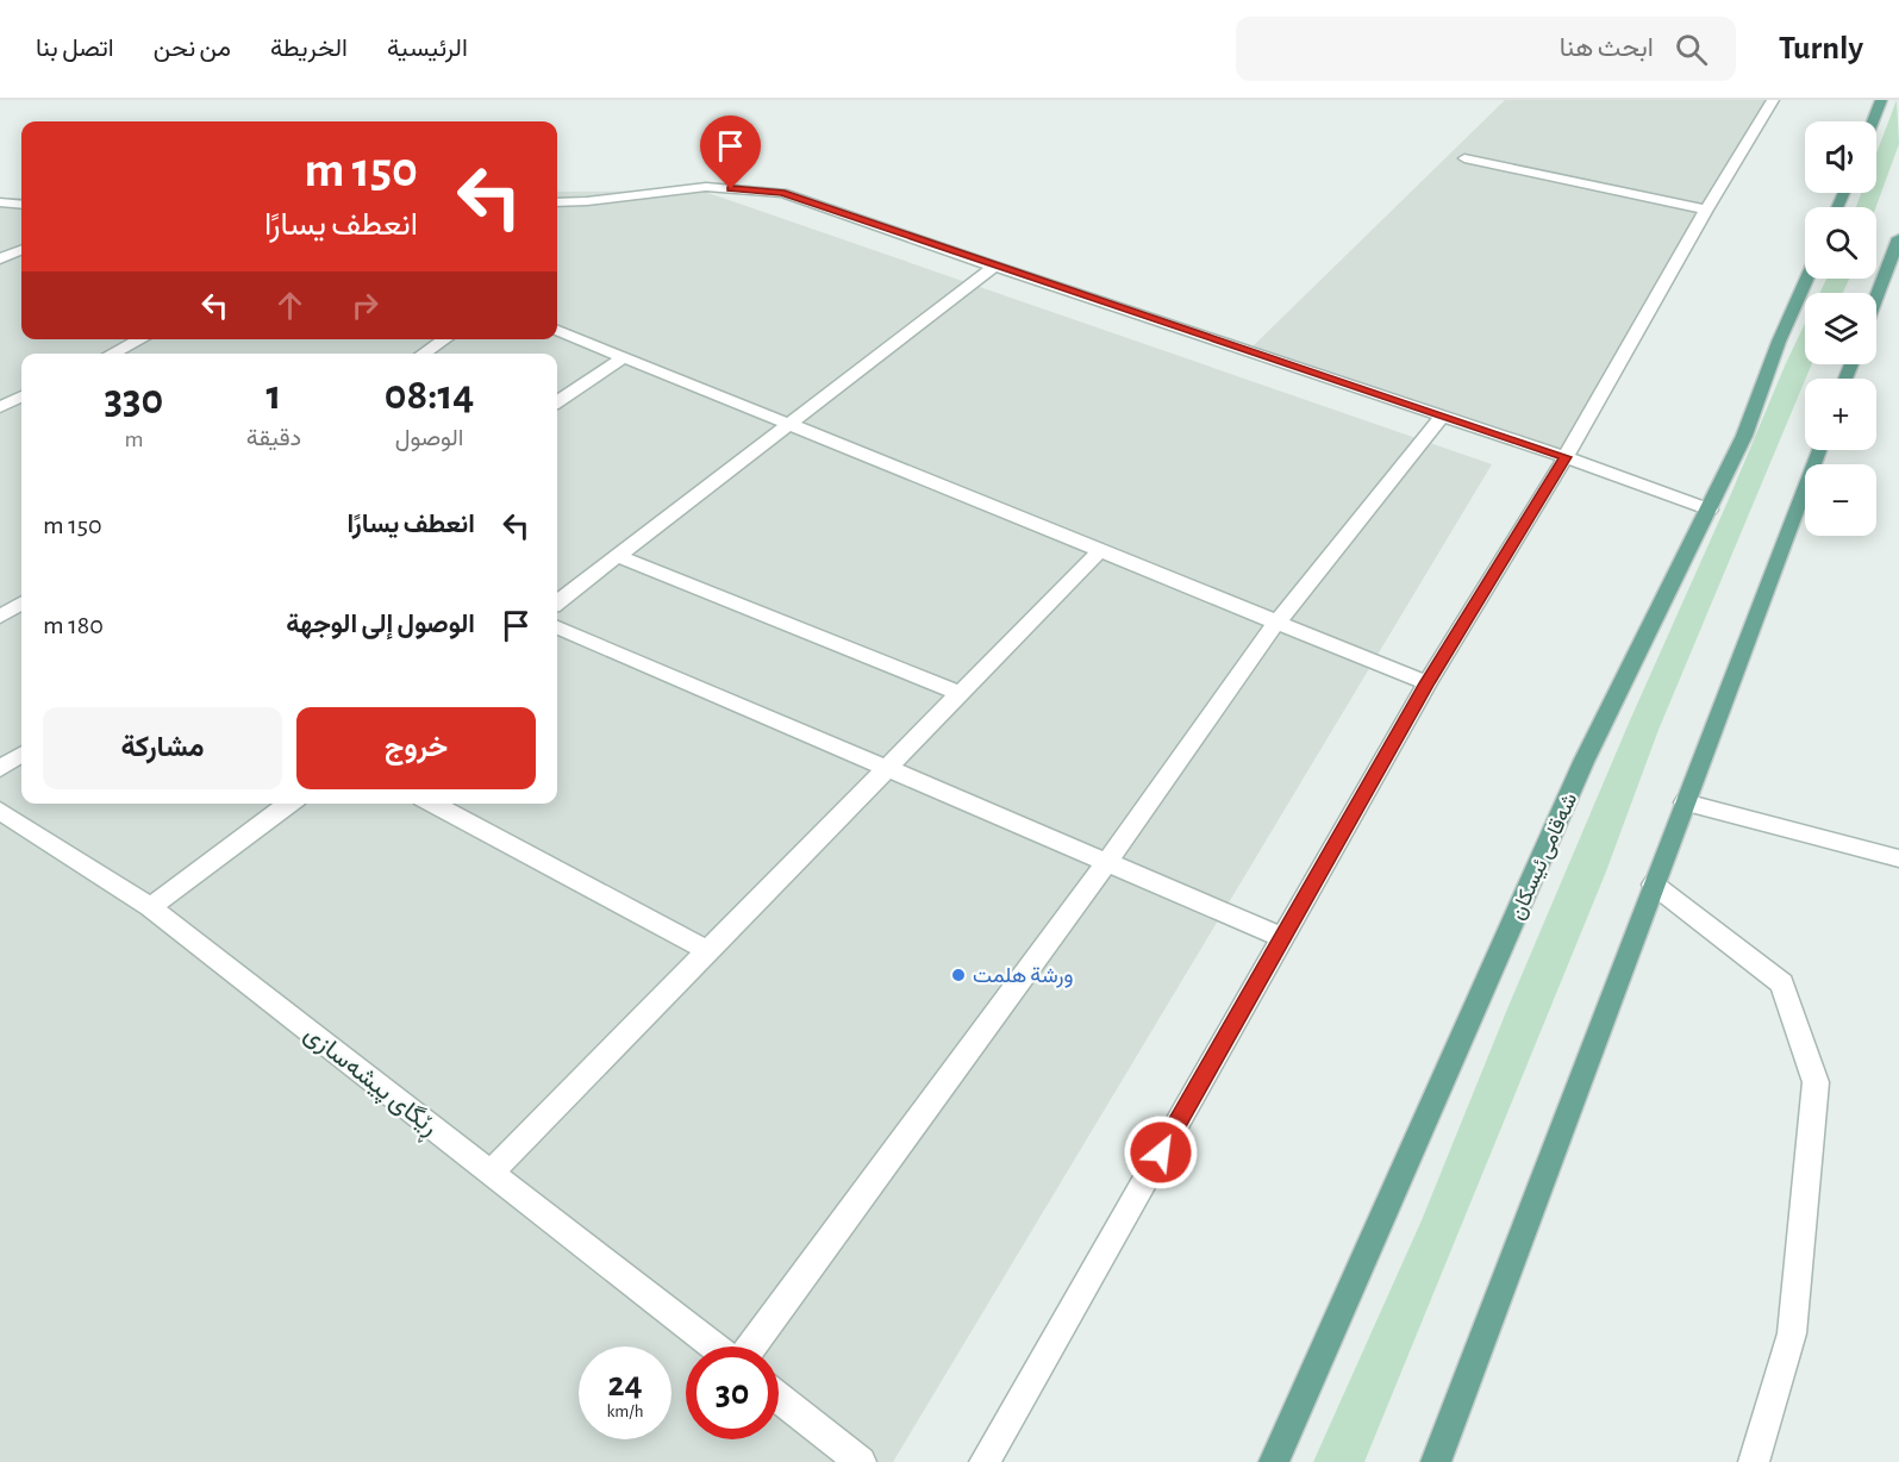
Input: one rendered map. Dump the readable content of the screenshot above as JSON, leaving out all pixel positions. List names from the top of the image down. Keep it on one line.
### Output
{"streets":{"main road":["شەقامی ئیسکان"],"street":["ڕێگای پیشەسازی"]},"places":["ورشة هلمت"],"page":{"header":"Turnly","search":"ابحث هنا","nav":["الرئيسية","الخريطة","من نحن","اتصل بنا"],"map_buttons":["+","−"],"turn":["150 m","انعطف يسارًا"],"eta":["08:14","الوصول","1","دقيقة","330","m"],"list":[{"name":"انعطف يسارًا","value":"150 m"},{"name":"الوصول إلى الوجهة","value":"180 m"}],"buttons":["خروج","مشاركة"],"speed":"24 km/h","limit":"30"}}
